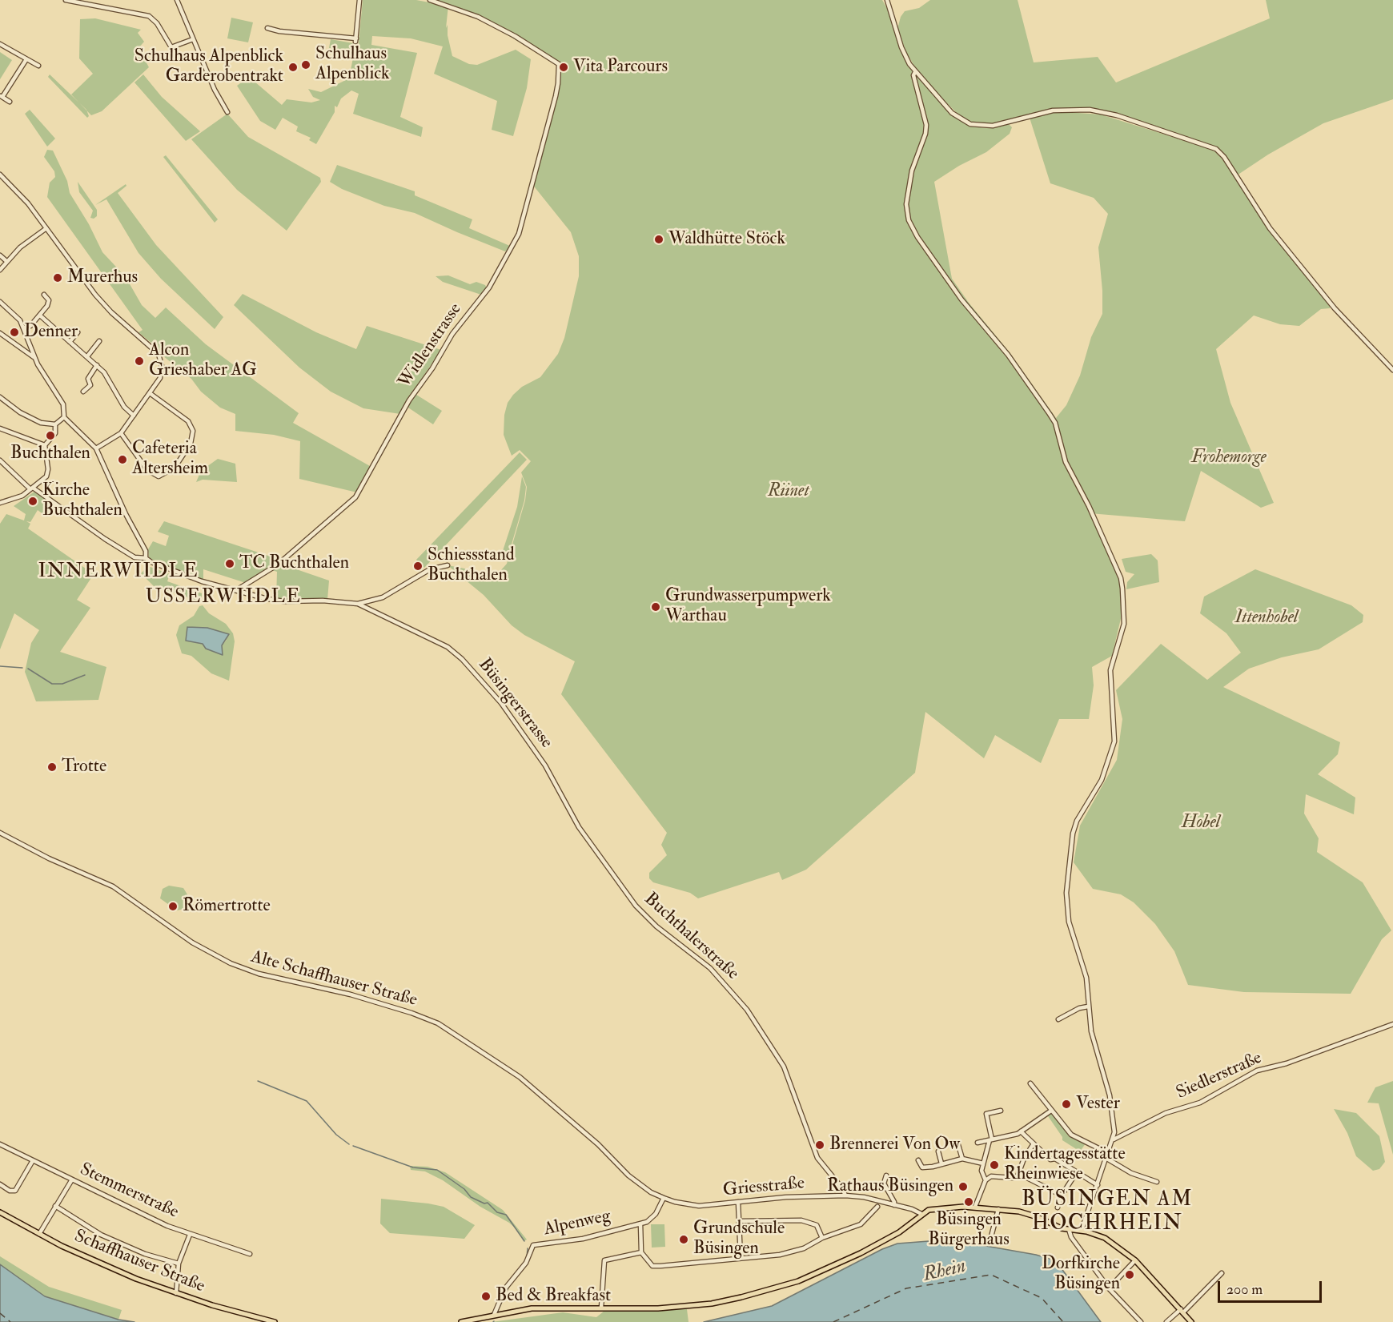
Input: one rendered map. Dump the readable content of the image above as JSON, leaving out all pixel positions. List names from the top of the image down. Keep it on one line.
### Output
{"streets":{"main road":["Schaffhauser Straße"],"street":["Widlenstrasse","Büsingerstrasse","Buchthalerstraße","Alte Schaffhauser Straße","Siedlerstraße","Griesstraße","Stemmerstraße","Alpenweg"]},"crossings":[["Widlenstrasse","Büsingerstrasse"],["Büsingerstrasse","Buchthalerstraße"],["Buchthalerstraße","Griesstraße"],["Alte Schaffhauser Straße","Griesstraße"],["Alte Schaffhauser Straße","Alpenweg"],["Griesstraße","Alpenweg"]],"districts":["INNERWIIDLE","USSERWIIDLE","BÜSINGEN AM HOCHRHEIN"],"water":["Rhein"],"parks":["Frohemorge","Riinet","Ittenhobel","Hobel"],"places":["Schulhaus Alpenblick","Schulhaus Alpenblick Garderobentrakt","Vita Parcours","Waldhütte Stöck","Murerhus","Denner","Alcon Grieshaber AG","Buchthalen","Cafeteria Altersheim","Kirche Buchthalen","TC Buchthalen","Schiessstand Buchthalen","Grundwasserpumpwerk Warthau","Trotte","Römertrotte","Vester","Brennerei Von Ow","Kindertagesstätte Rheinwiese","Rathaus Büsingen","Büsingen Bürgerhaus","Grundschule Büsingen","Dorfkirche Büsingen","Bed & Breakfast"],"scale_bar":"200 m"}
